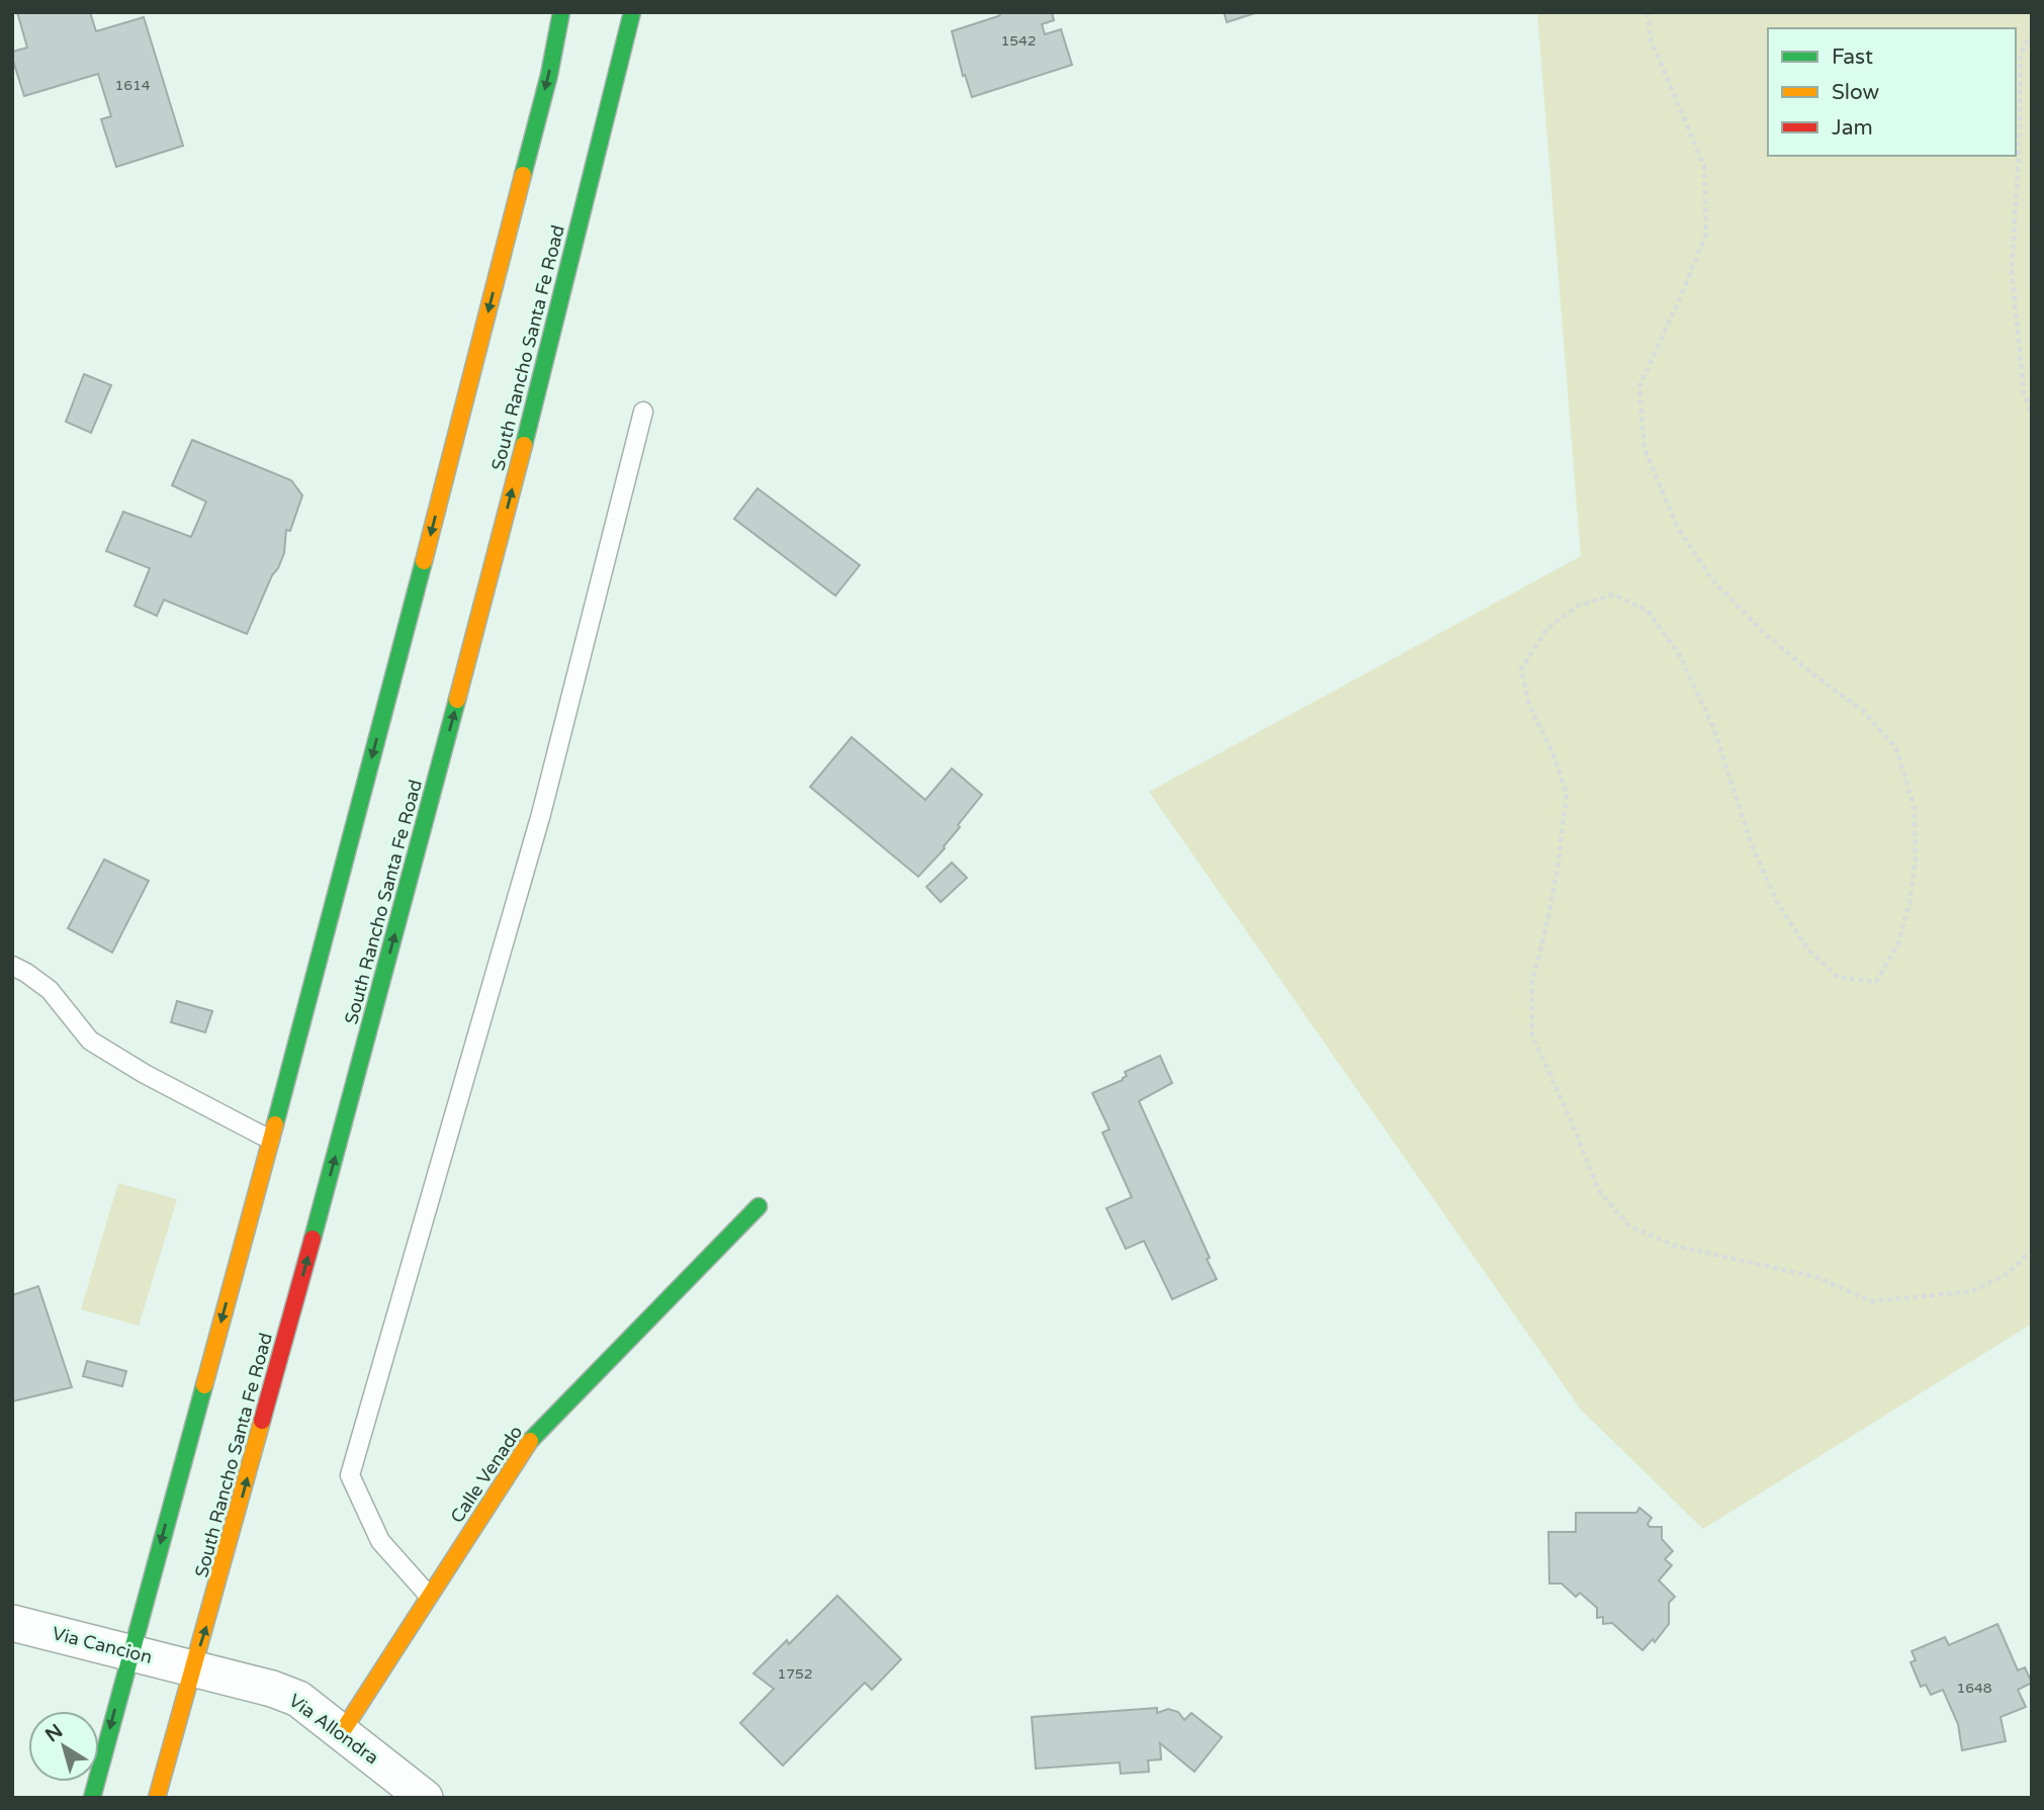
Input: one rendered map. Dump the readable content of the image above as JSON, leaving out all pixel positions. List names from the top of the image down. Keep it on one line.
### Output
{"streets":{"main road":["South Rancho Santa Fe Road","Calle Venado"],"street":["Via Cancion","Via Allondra"]},"crossings":[["South Rancho Santa Fe Road","Via Cancion"],["South Rancho Santa Fe Road","Via Allondra"],["Calle Venado","Via Allondra"],["Via Cancion","Via Allondra"]],"house_numbers":["1542","1614","1752","1648"],"legend":["Fast","Slow","Jam"],"north":"top left"}
